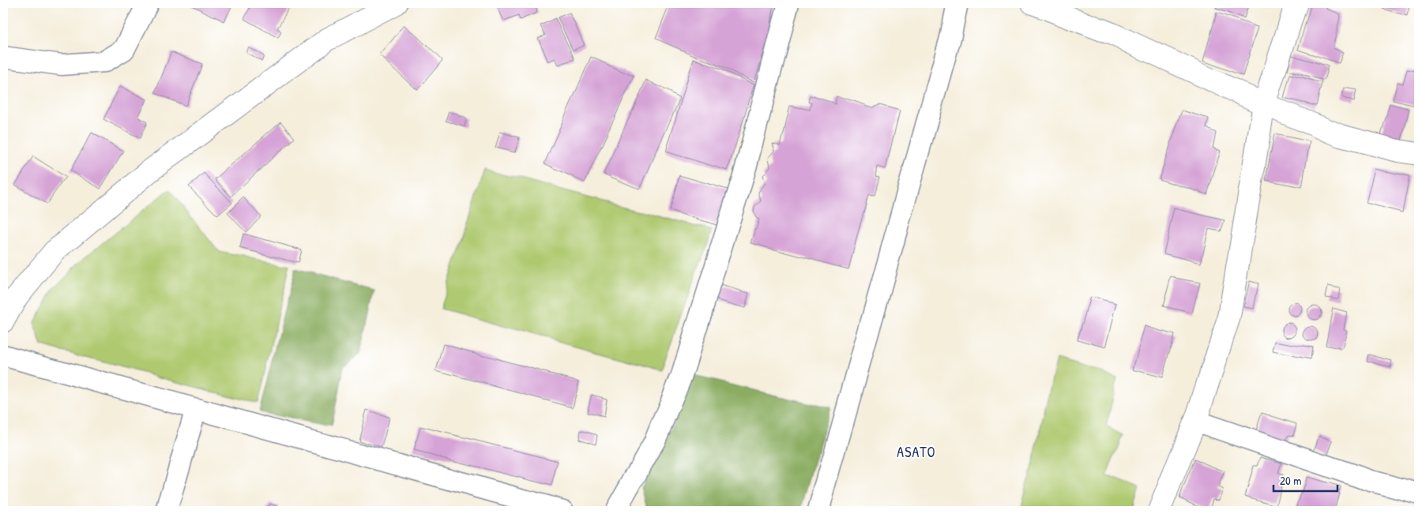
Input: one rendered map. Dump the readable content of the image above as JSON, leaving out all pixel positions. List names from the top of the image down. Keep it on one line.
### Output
{"districts":["ASATO"],"scale_bar":"20 m"}
